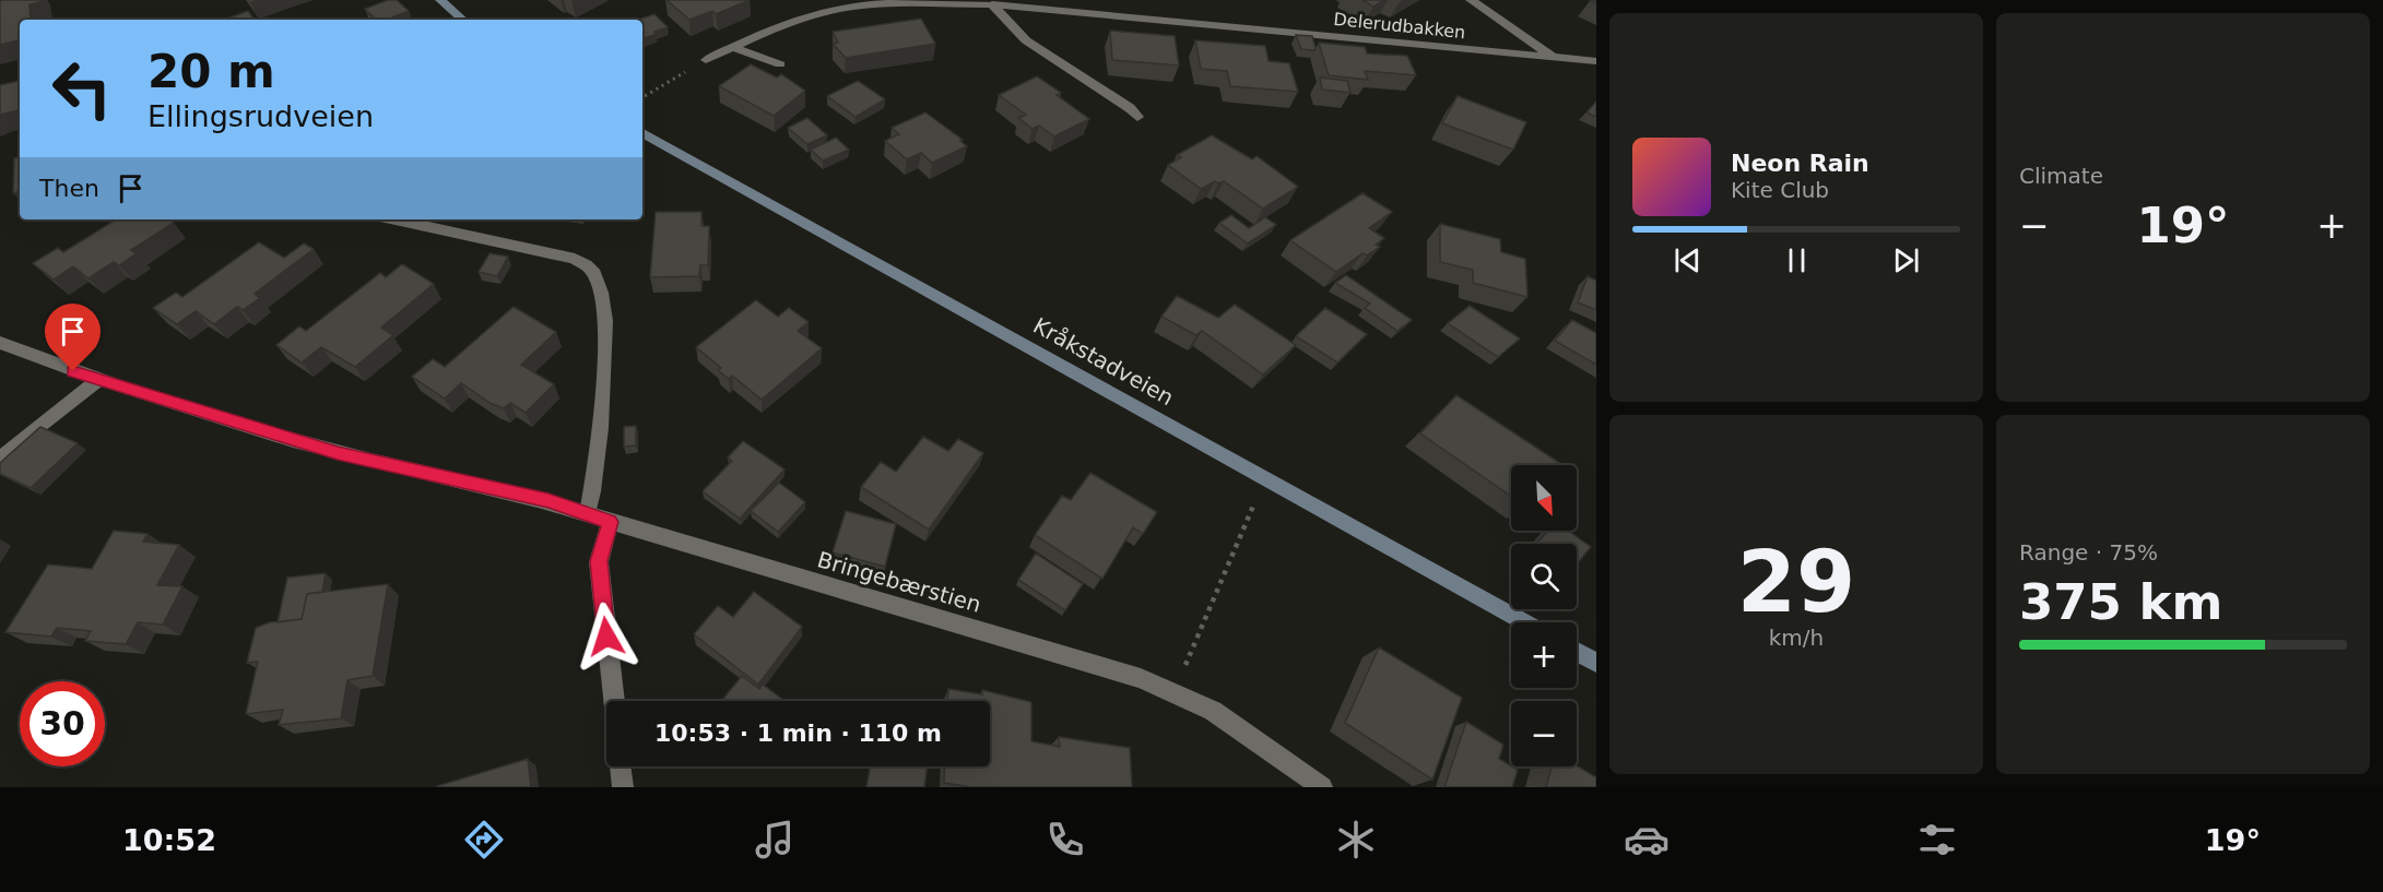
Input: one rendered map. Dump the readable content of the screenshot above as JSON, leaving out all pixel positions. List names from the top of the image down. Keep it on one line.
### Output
{"streets":{"main road":["Kråkstadveien"],"street":["Delerudbakken","Bringebærstien"]},"north":"bottom right","page":{"tile":["Climate",["29","km/h"],["Range · 75%","375 km"]],"turn":["20 m","Ellingsrudveien"],"song":["Neon Rain","Kite Club"],"then":"Then","heat":["−","19°","+"],"map_buttons":["+","−"],"limit":"30","trip":"10:53 · 1 min · 110 m","tabs":["10:52","19°"]}}
